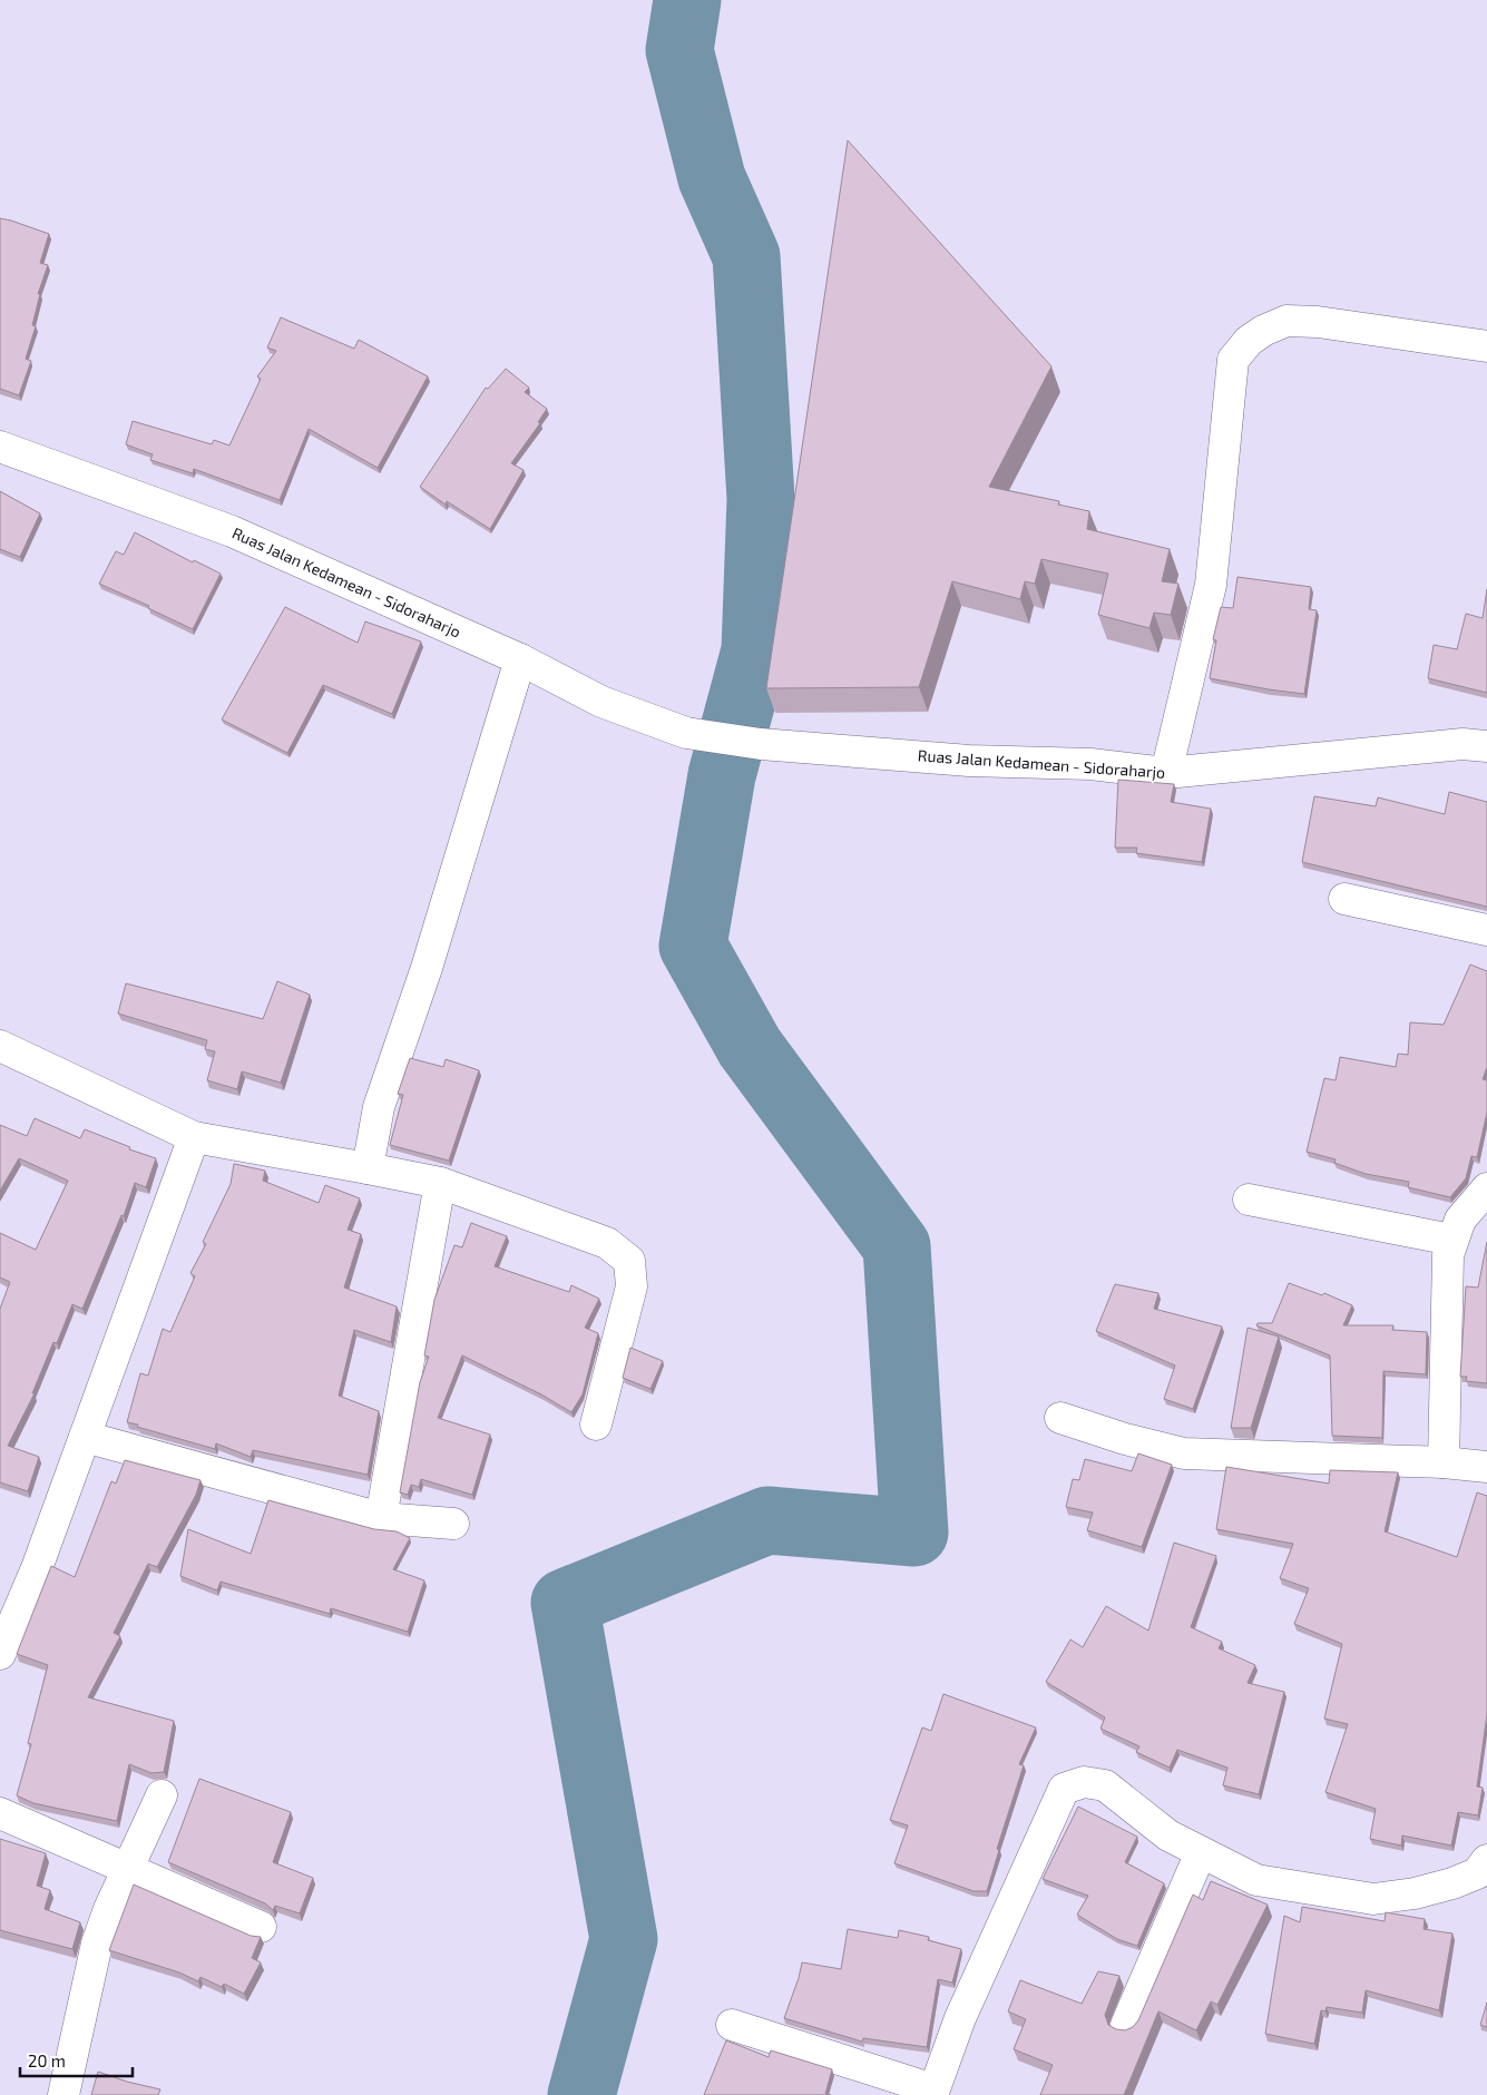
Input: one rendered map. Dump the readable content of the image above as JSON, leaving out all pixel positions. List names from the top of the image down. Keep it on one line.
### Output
{"streets":{"street":["Ruas Jalan Kedamean - Sidoraharjo"]},"scale_bar":"20 m"}
